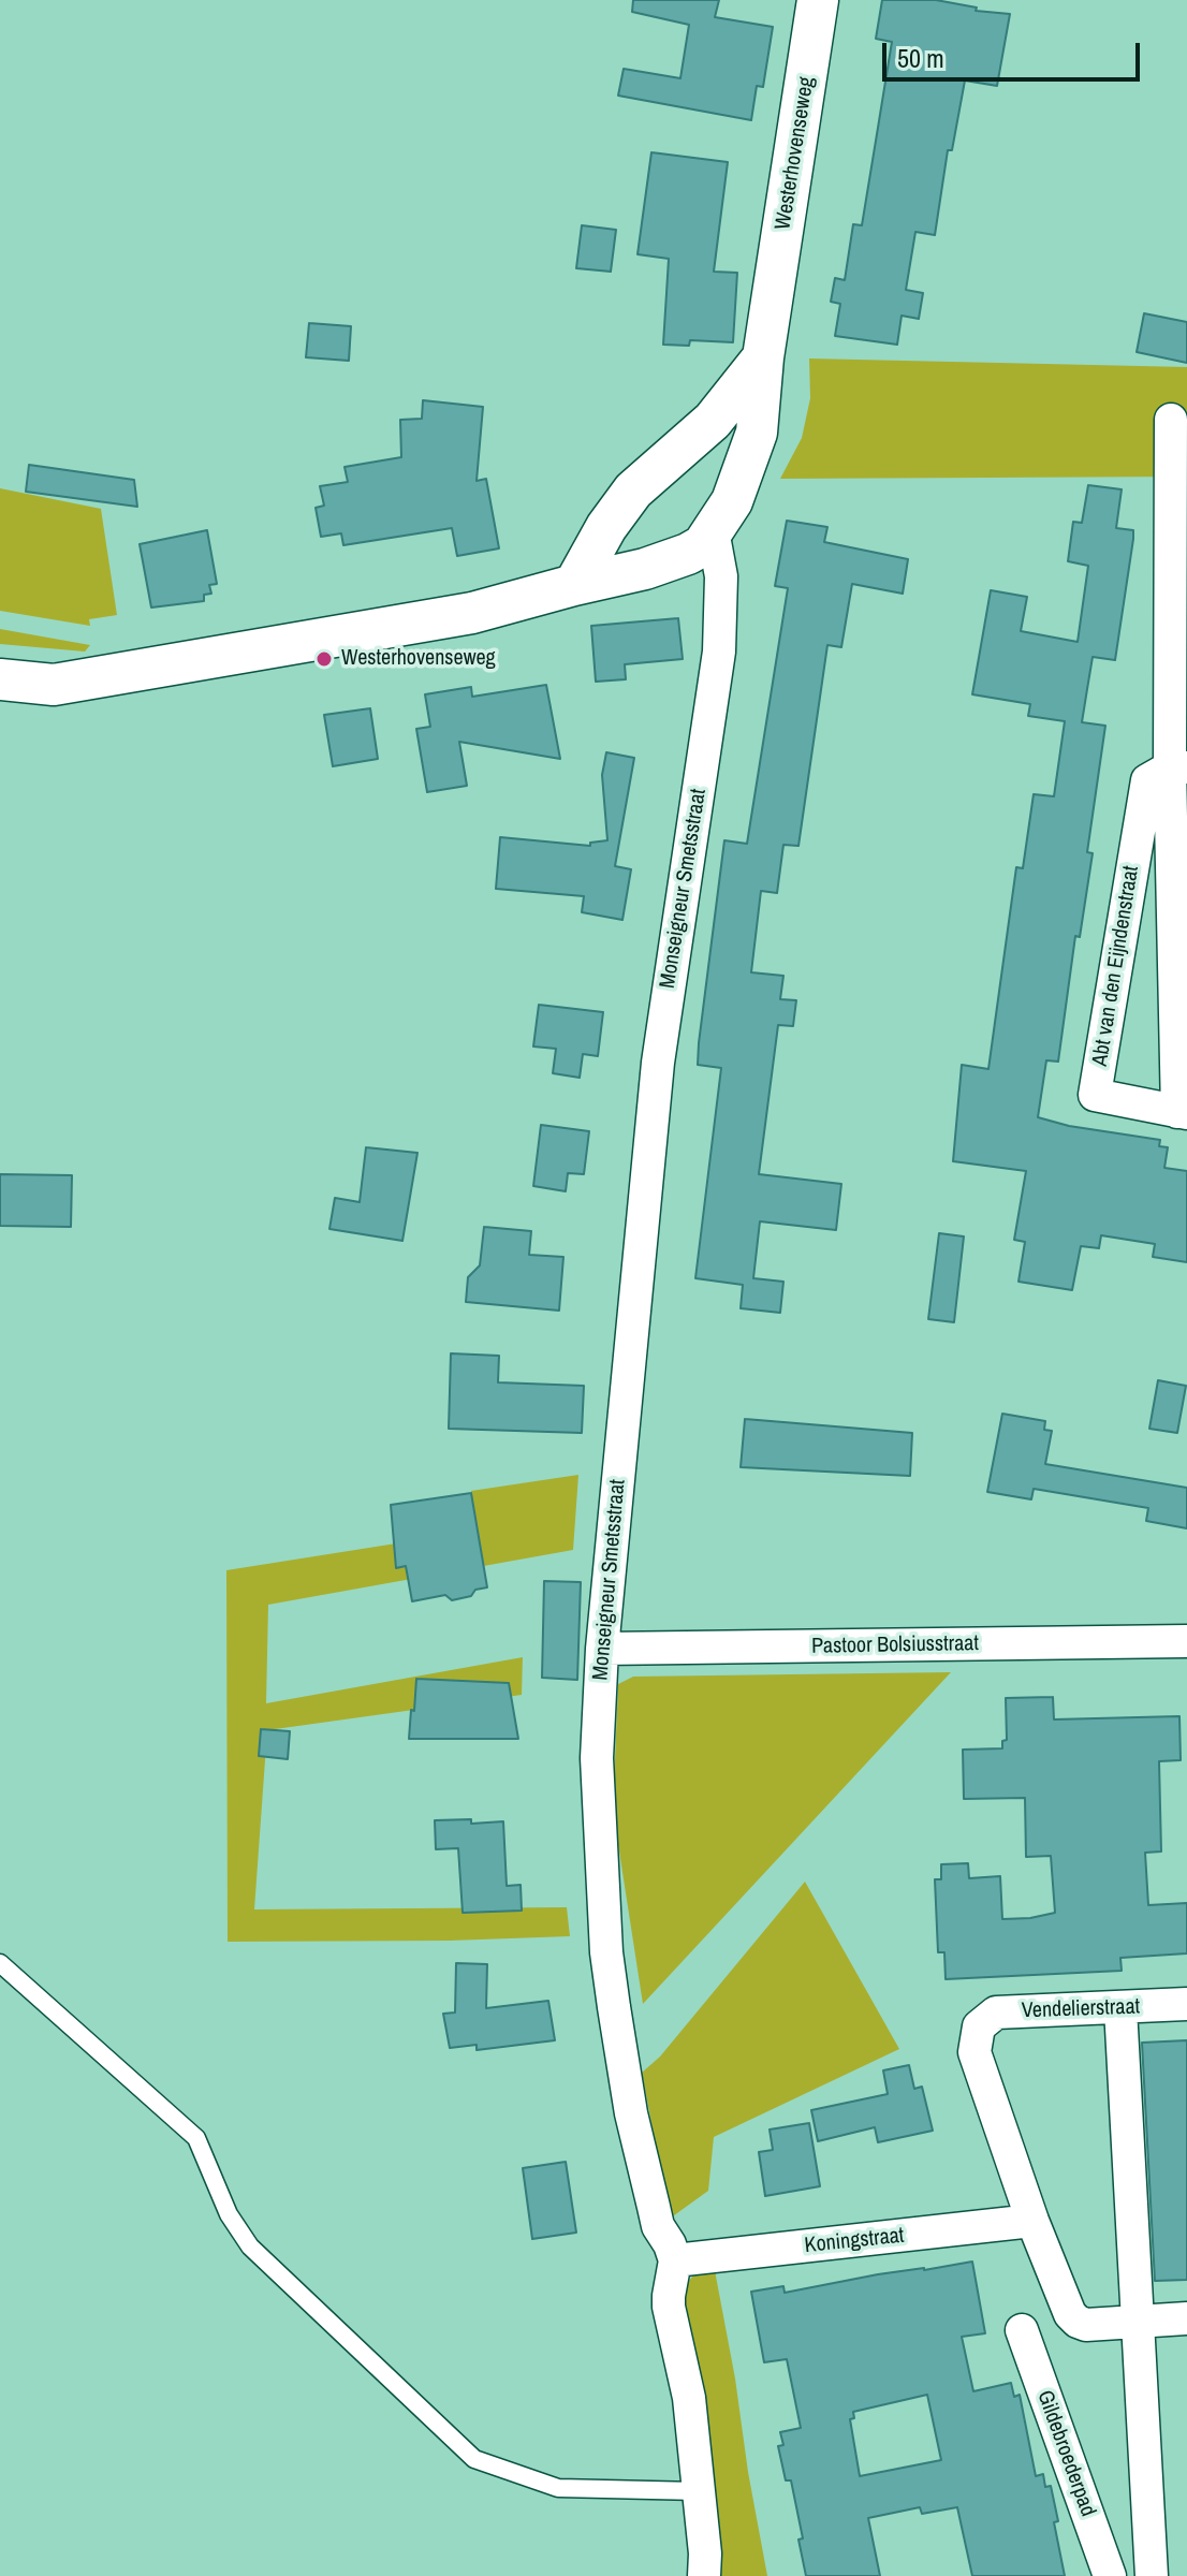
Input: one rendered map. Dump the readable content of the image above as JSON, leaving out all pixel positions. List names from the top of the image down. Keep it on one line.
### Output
{"streets":{"street":["Westerhovenseweg","Monseigneur Smetsstraat","Abt van den Eijndenstraat","Pastoor Bolsiusstraat","Vendelierstraat","Koningstraat","Gildebroederpad"]},"crossings":[["Westerhovenseweg","Monseigneur Smetsstraat"],["Monseigneur Smetsstraat","Pastoor Bolsiusstraat"],["Monseigneur Smetsstraat","Koningstraat"],["Vendelierstraat","Koningstraat"]],"places":["Westerhovenseweg"],"scale_bar":"50 m"}
